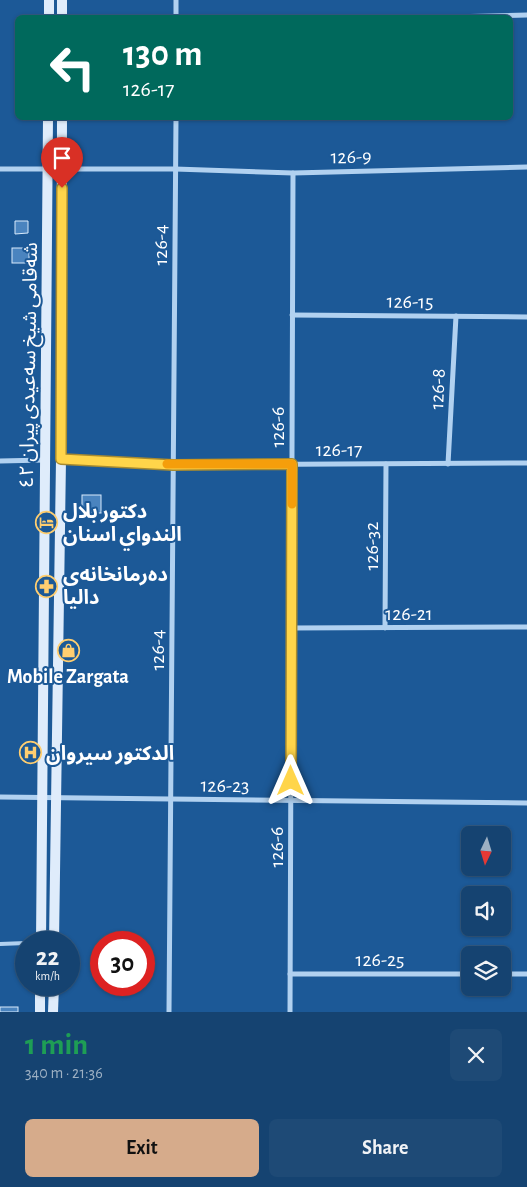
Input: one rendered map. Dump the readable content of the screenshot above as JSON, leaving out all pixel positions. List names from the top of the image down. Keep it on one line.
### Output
{"streets":{"main road":["شەقامی شیخ سەعیدی پیران ٤٢"],"street":["126-9","126-4","126-15","126-8","126-6","126-17","126-32","126-21","126-23","126-25"]},"crossings":[["126-9","126-4"],["126-9","شەقامی شیخ سەعیدی پیران ٤٢"],["126-9","126-6"],["126-4","126-17"],["126-4","126-23"],["126-15","126-8"],["126-15","126-6"],["شەقامی شیخ سەعیدی پیران ٤٢","126-17"],["شەقامی شیخ سەعیدی پیران ٤٢","126-23"],["126-8","126-17"],["126-6","126-17"],["126-6","126-21"],["126-6","126-23"],["126-6","126-25"],["126-17","126-32"],["126-32","126-21"]],"places":{"hotel":["دكتور بلال الندواي اسنان"],"pharmacy":["دەرمانخانەی دالیا"],"shop":["Mobile Zargata"],"hospital":["الدكتور سيروان"]},"north":"bottom","page":{"turn":["130 m","126-17"],"speed":"22 km/h","limit":"30","heading":["1 min","340 m · 21:36"],"buttons":["Exit","Share"]}}
